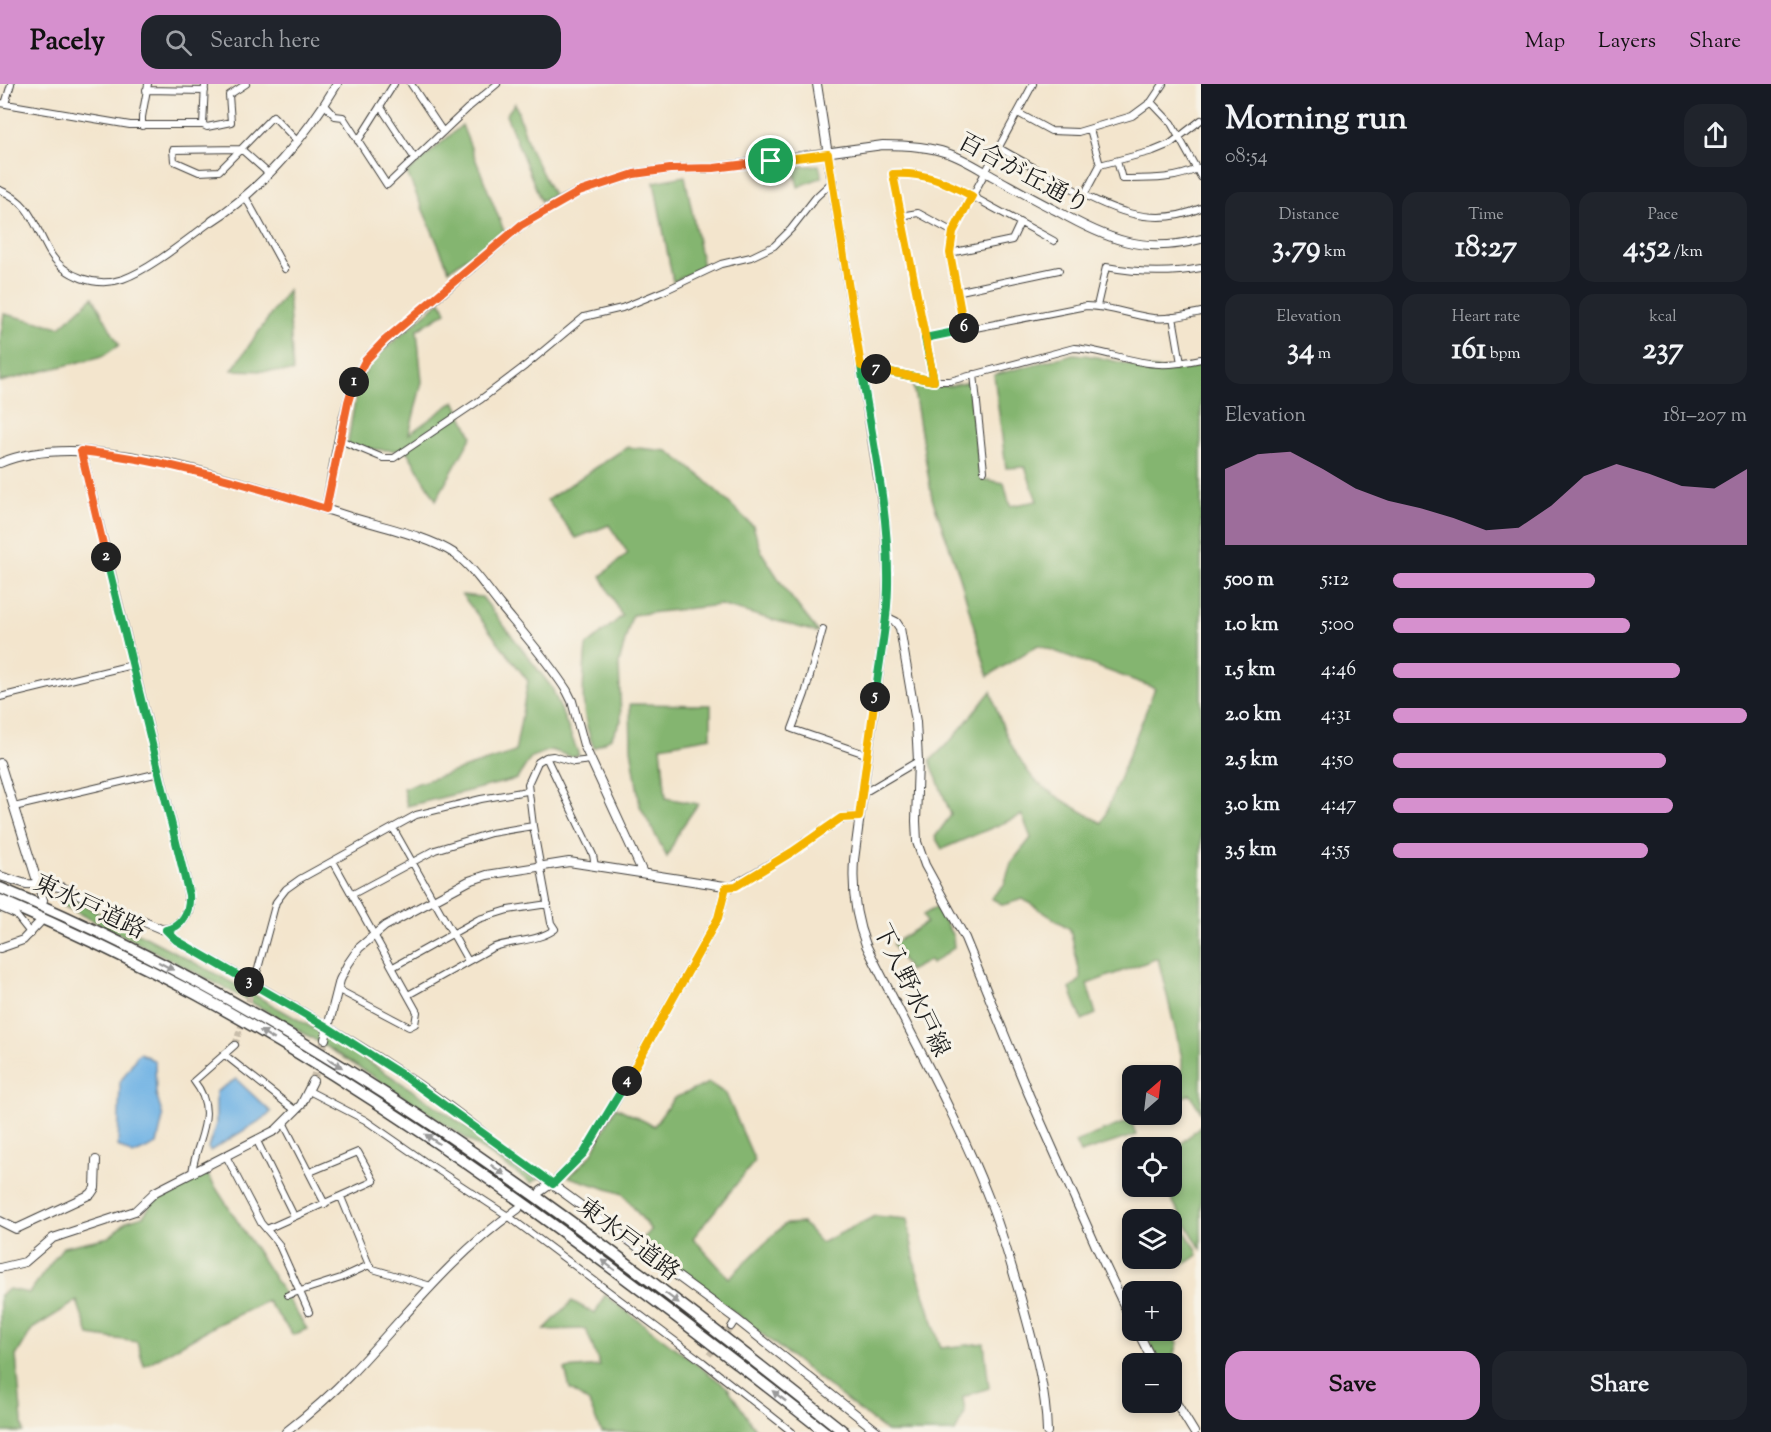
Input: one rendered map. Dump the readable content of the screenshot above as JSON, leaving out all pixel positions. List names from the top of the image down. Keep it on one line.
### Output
{"streets":{"highway":["東水戸道路"],"main road":["下入野水戸線"],"street":["百合が丘通り"]},"crossings":[["百合が丘通り","下入野水戸線"]],"north":"top right","page":{"header":"Pacely","search":"Search here","nav":["Map","Layers","Share"],"heading":["Morning run","08:54"],"stats":[["Distance","3.79 km"],["Time","18:27"],["Pace","4:52 /km"],["Elevation","34 m"],["Heart rate","161 bpm"],["kcal","237"]],"pins":["6","7","1","2","5","3","4"],"chart":["Elevation","181–207 m"],"list":[{"name":"500 m","note":"5:12"},{"name":"1.0 km","note":"5:00"},{"name":"1.5 km","note":"4:46"},{"name":"2.0 km","note":"4:31"},{"name":"2.5 km","note":"4:50"},{"name":"3.0 km","note":"4:47"},{"name":"3.5 km","note":"4:55"}],"map_buttons":["+","−"],"buttons":["Save","Share"]}}
